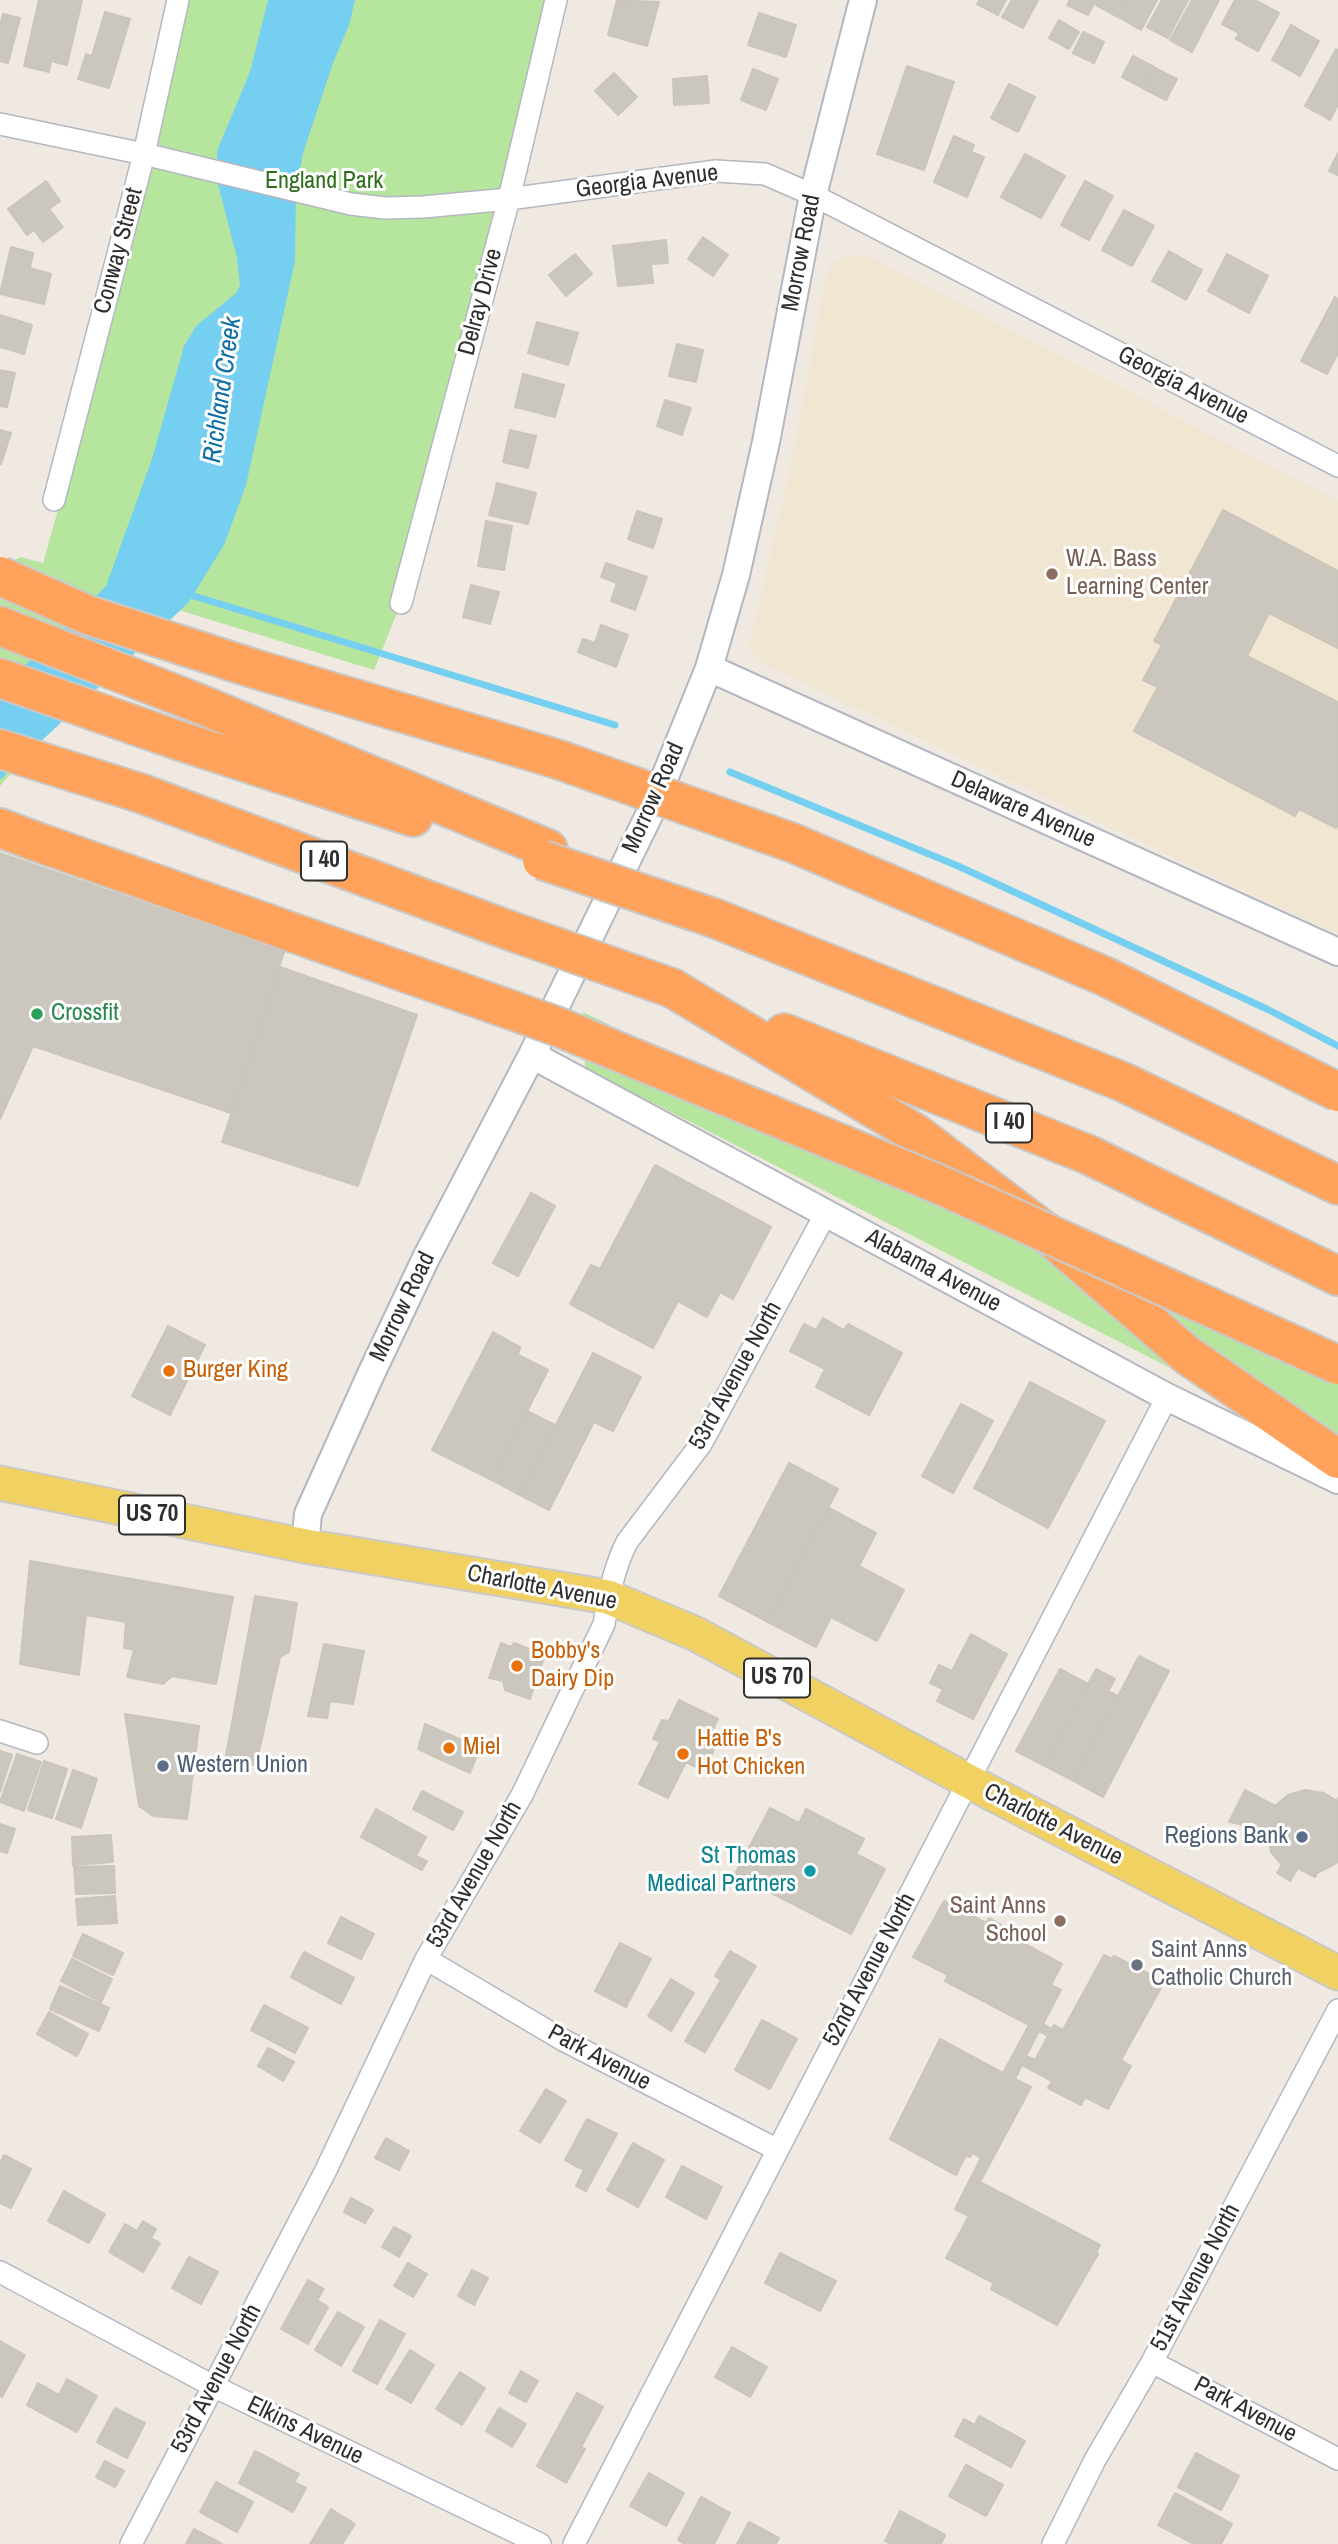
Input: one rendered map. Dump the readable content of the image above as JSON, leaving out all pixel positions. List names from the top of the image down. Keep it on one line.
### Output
{"streets":{"highway":["I 40"],"main road":["US 70","Charlotte Avenue"],"street":["Georgia Avenue","Conway Street","Morrow Road","Delray Drive","Delaware Avenue","Alabama Avenue","53rd Avenue North","52nd Avenue North","Park Avenue","51st Avenue North","Elkins Avenue"]},"crossings":[["Georgia Avenue","Conway Street"],["Georgia Avenue","Morrow Road"],["Georgia Avenue","Delray Drive"],["Morrow Road","Delaware Avenue"],["Morrow Road","Alabama Avenue"],["Morrow Road","Charlotte Avenue"],["Alabama Avenue","53rd Avenue North"],["Alabama Avenue","52nd Avenue North"],["53rd Avenue North","Charlotte Avenue"],["53rd Avenue North","Park Avenue"],["53rd Avenue North","Elkins Avenue"],["Charlotte Avenue","52nd Avenue North"],["52nd Avenue North","Park Avenue"],["Park Avenue","51st Avenue North"]],"water":["Richland Creek"],"parks":["England Park"],"places":["W.A. Bass Learning Center","Crossfit","Burger King","Bobby's Dairy Dip","Miel","Hattie B's Hot Chicken","Western Union","Regions Bank","St Thomas Medical Partners","Saint Anns School","Saint Anns Catholic Church"]}
